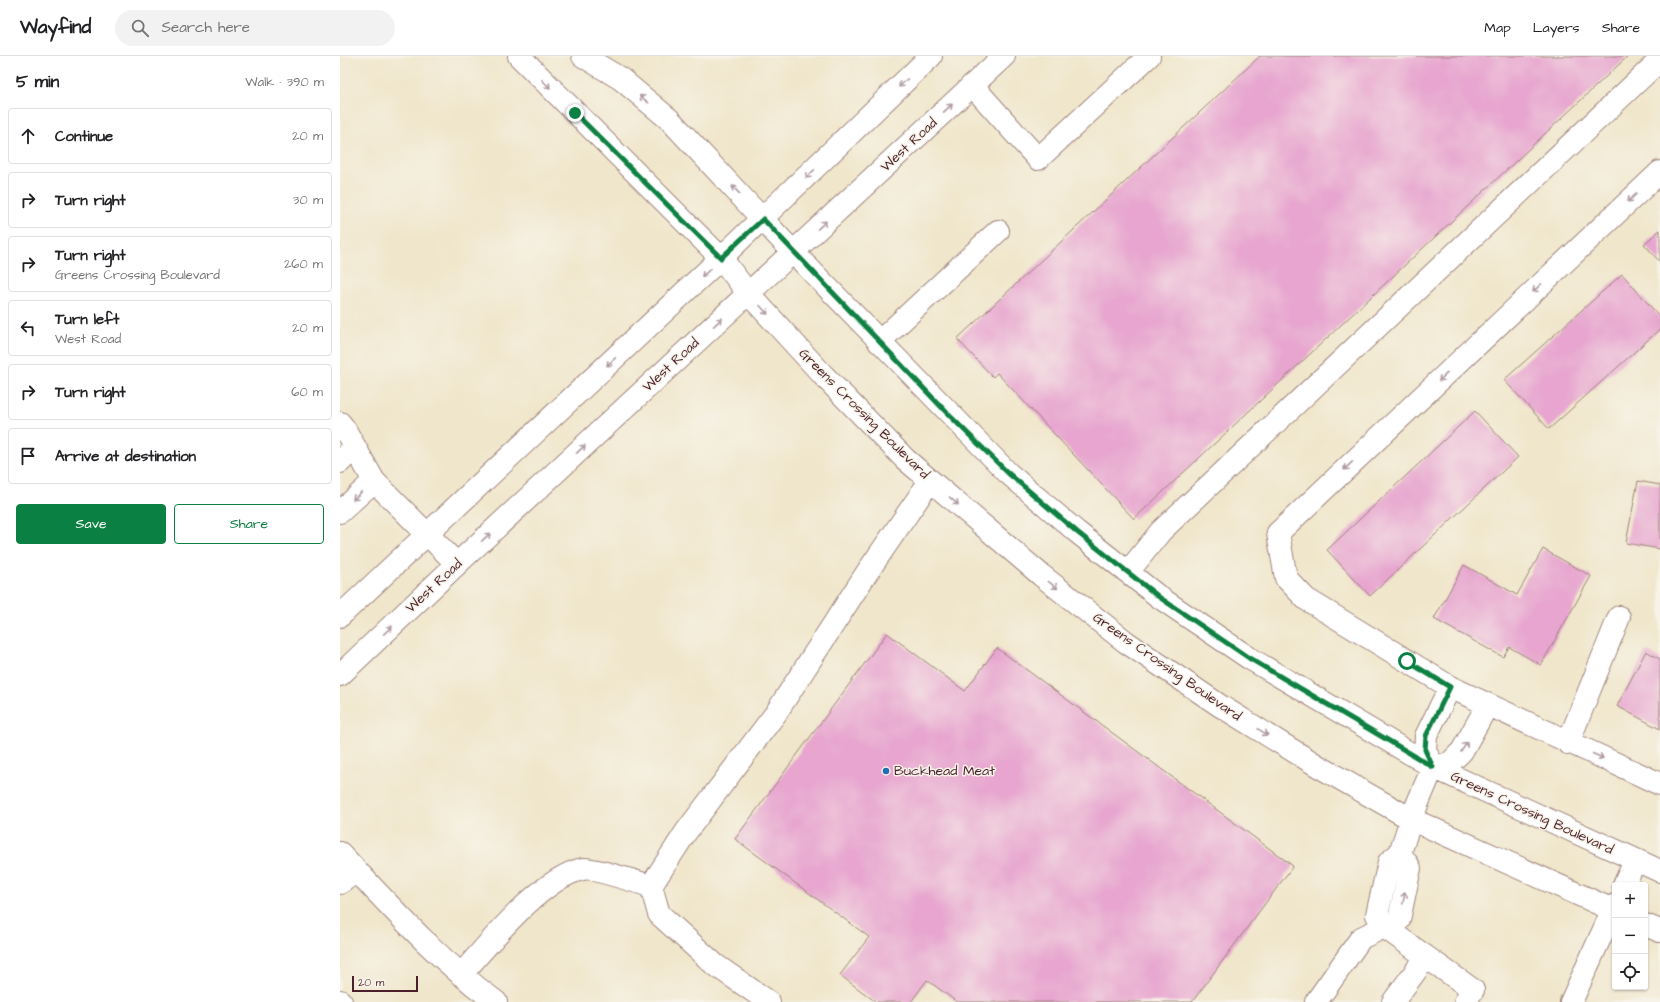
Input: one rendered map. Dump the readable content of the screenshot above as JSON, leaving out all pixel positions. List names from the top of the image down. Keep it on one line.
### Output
{"streets":{"street":["West Road","Greens Crossing Boulevard"]},"crossings":[["West Road","Greens Crossing Boulevard"]],"places":["Buckhead Meat"],"scale_bar":"20 m","page":{"header":"Wayfind","search":"Search here","nav":["Map","Layers","Share"],"heading":["5 min","Walk · 390 m"],"list":[["Continue","20 m"],["Turn right","30 m"],["Turn right","Greens Crossing Boulevard","260 m"],["Turn left","West Road","20 m"],["Turn right","60 m"],"Arrive at destination"],"buttons":["Save","Share"],"map_buttons":["+","−"],"scale":"20 m"}}
